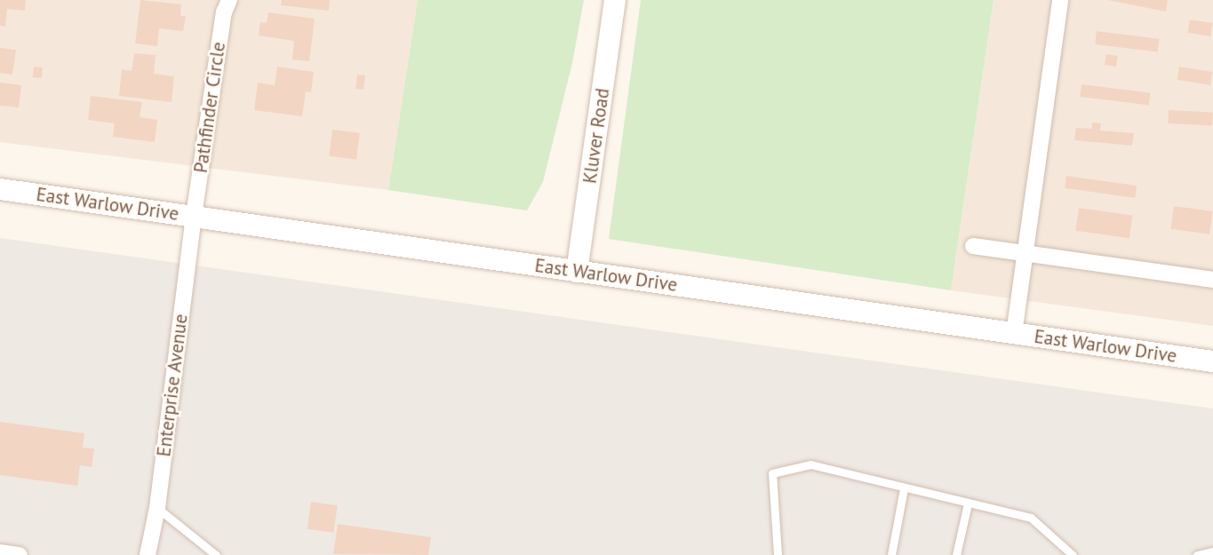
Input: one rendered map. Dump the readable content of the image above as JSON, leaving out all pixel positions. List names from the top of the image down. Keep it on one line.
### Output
{"streets":{"street":["Pathfinder Circle","Kluver Road","East Warlow Drive","Enterprise Avenue"]},"crossings":[["Pathfinder Circle","East Warlow Drive"],["Pathfinder Circle","Enterprise Avenue"],["Kluver Road","East Warlow Drive"],["East Warlow Drive","Enterprise Avenue"]]}
